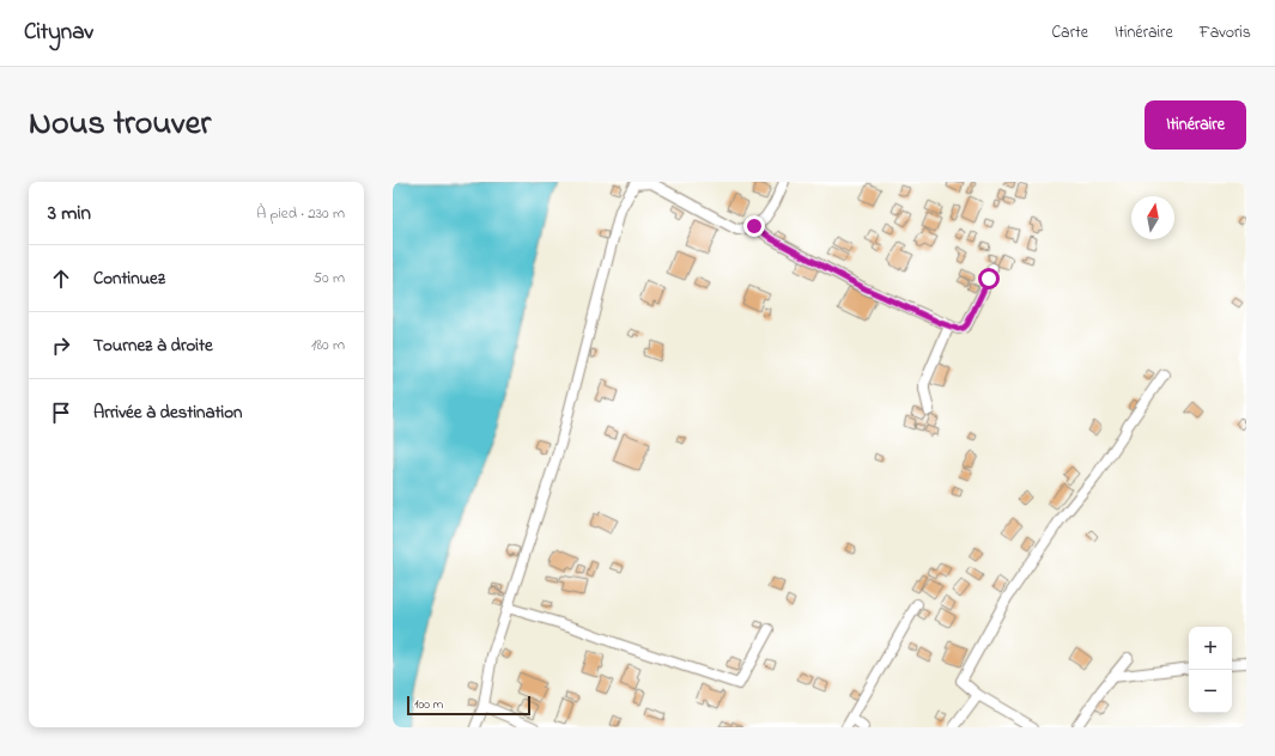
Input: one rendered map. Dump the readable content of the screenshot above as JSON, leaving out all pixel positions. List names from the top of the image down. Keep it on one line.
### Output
{"scale_bar":"100 m","north":"top","page":{"header":"Citynav","nav":["Carte","Itinéraire","Favoris"],"title":"Nous trouver","buttons":"Itinéraire","heading":["3 min","À pied · 230 m"],"list":[["Continuez","50 m"],["Tournez à droite","180 m"],"Arrivée à destination"],"map_buttons":["+","−"],"scale":"100 m"}}
